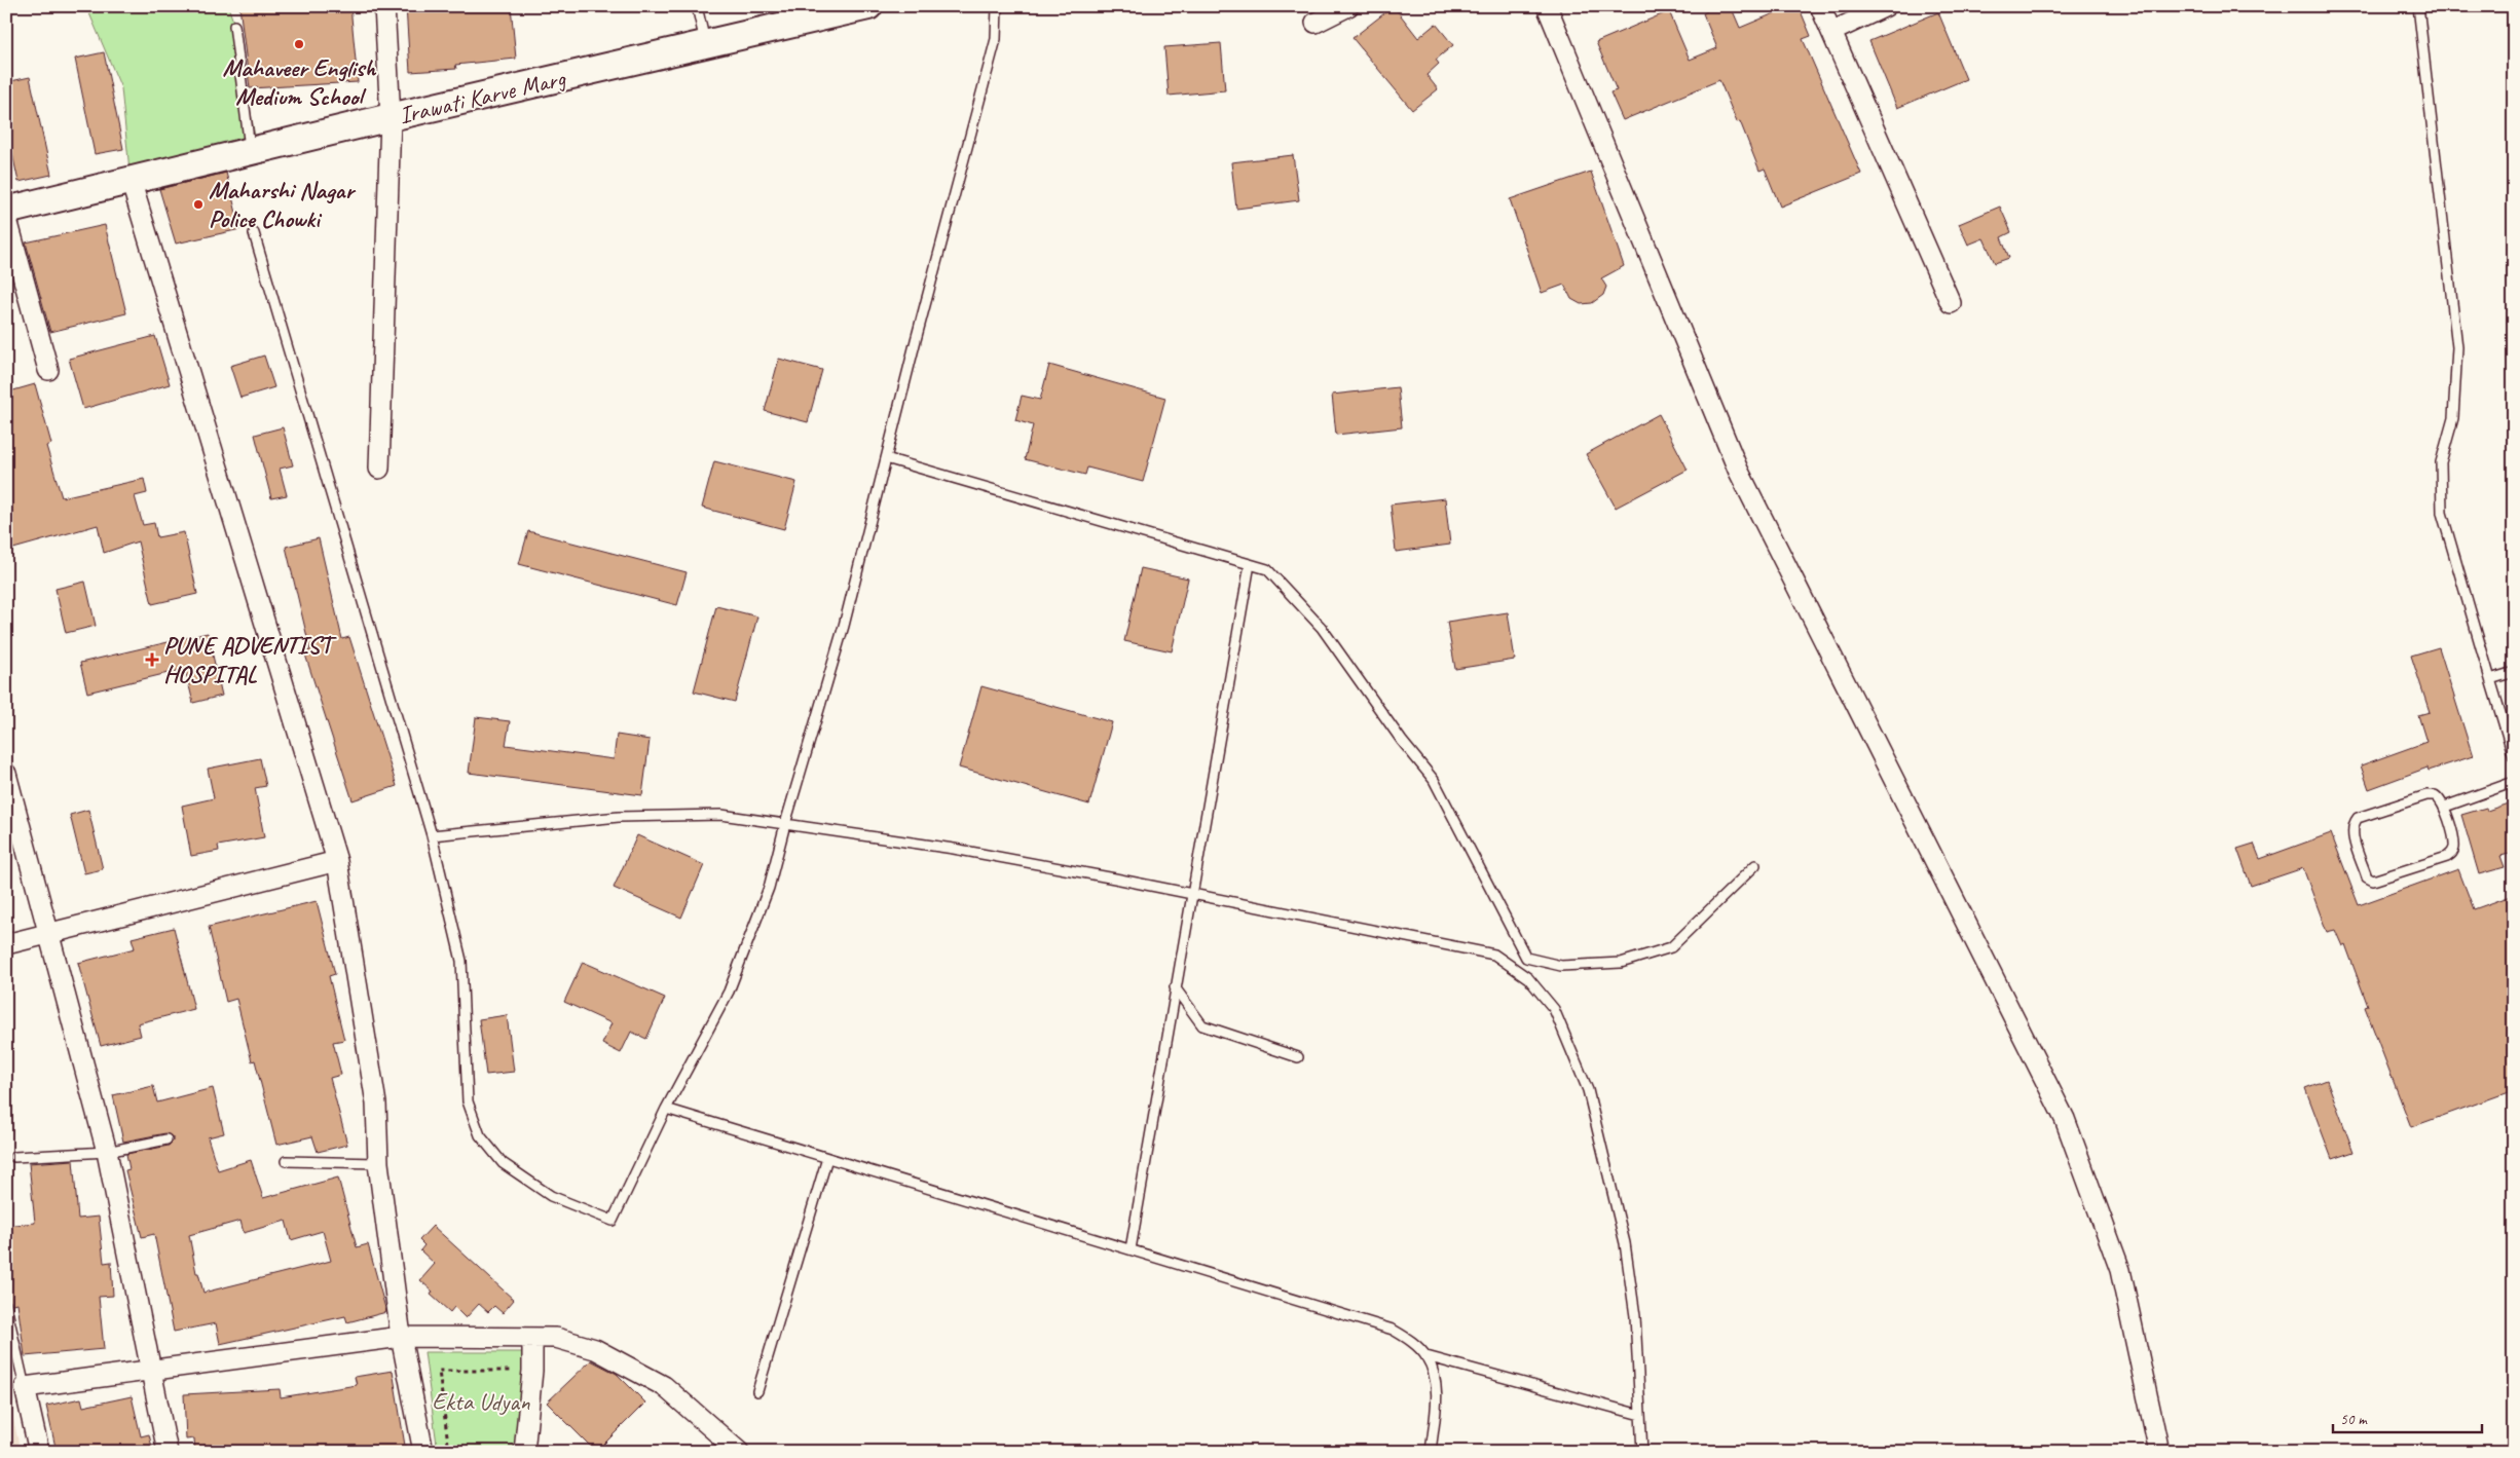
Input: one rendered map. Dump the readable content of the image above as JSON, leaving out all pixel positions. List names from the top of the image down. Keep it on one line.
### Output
{"streets":{"main road":["Irawati Karve Marg"]},"parks":["Ekta Udyan"],"places":{"other":["Mahaveer English Medium School","Maharshi Nagar Police Chowki"],"health":["PUNE ADVENTIST HOSPITAL"]},"scale_bar":"50 m"}
